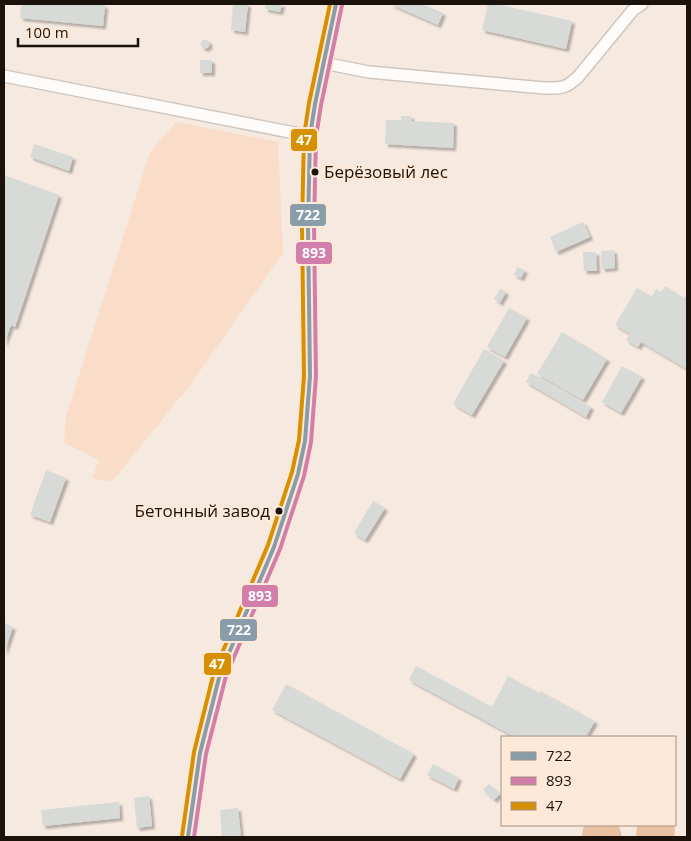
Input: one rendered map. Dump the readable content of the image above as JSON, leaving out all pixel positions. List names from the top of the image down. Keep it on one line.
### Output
{"places":["Берёзовый лес","Бетонный завод"],"lines":["transit line 722","transit line 47","transit line 893"],"legend":["722","893","47"],"scale_bar":"100 m"}
